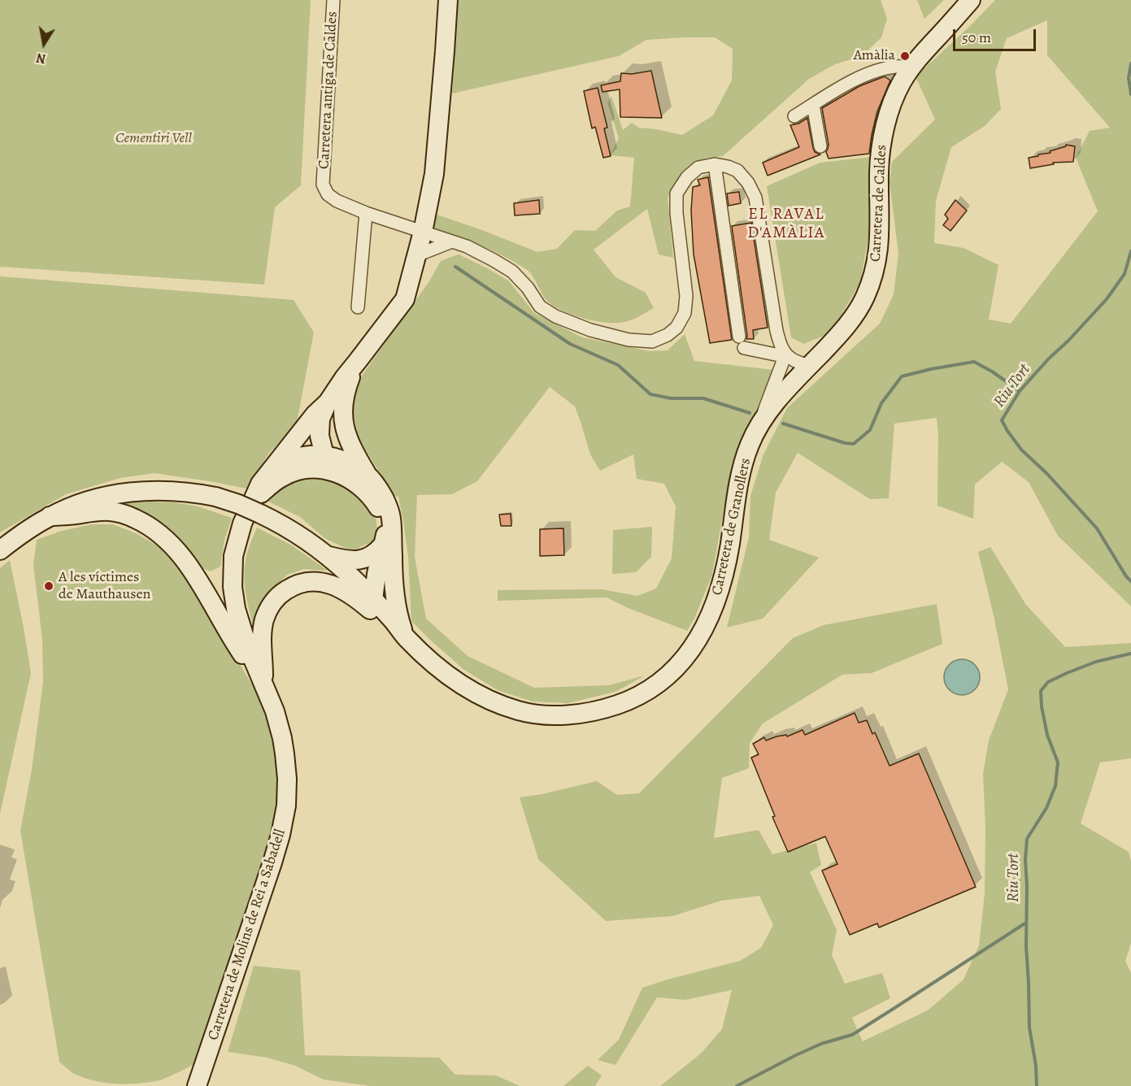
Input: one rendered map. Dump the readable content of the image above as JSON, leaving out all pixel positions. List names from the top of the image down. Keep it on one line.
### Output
{"streets":{"main road":["Carretera de Caldes","Carretera de Granollers","Carretera de Molins de Rei a Sabadell"],"street":["Carretera antiga de Caldes"]},"crossings":[["Carretera de Caldes","Carretera de Granollers"],["Carretera de Granollers","Carretera de Molins de Rei a Sabadell"]],"districts":["EL RAVAL D'AMÀLIA"],"water":["Riu Tort"],"parks":["Cementiri Vell"],"places":["Amàlia","A les víctimes de Mauthausen"],"scale_bar":"50 m","north":"bottom"}
